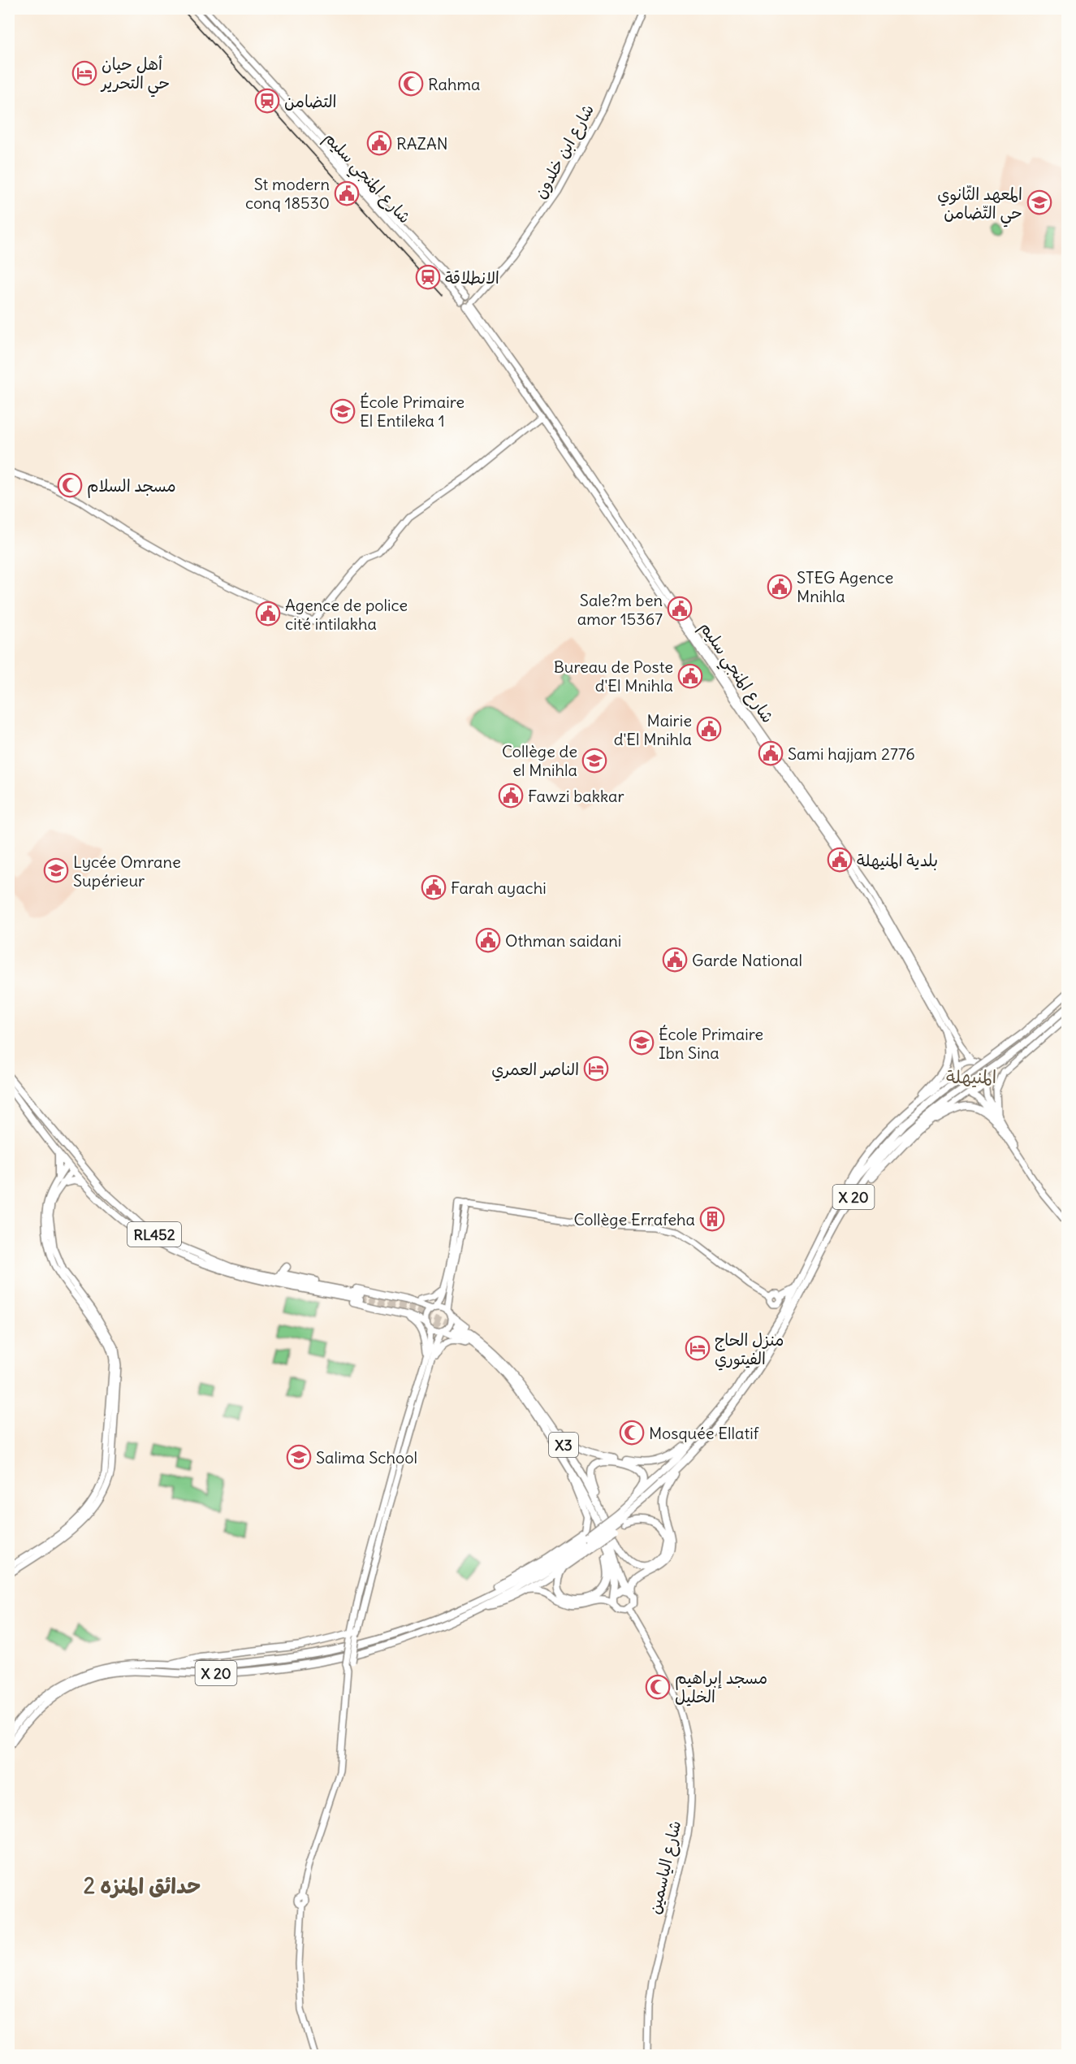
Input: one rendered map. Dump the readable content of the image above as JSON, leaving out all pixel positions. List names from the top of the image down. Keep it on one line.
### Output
{"streets":{"highway":["X 20","RL452","X3"],"street":["شارع ابن خلدون","شارع المنجي سليم","شارع الياسمين"]},"crossings":[["شارع ابن خلدون","شارع المنجي سليم"],["شارع المنجي سليم","X 20"],["X3","شارع الياسمين"]],"districts":["المنيهلة","حدائق المنزه 2"],"places":{"hotel":["أهل حيان حي التحرير","الناصر العمري","منزل الحاج الفيتوري"],"mosque":["Rahma","مسجد السلام","Mosquée Ellatif","مسجد إبراهيم الخليل"],"station":["التضامن","الانطلاقة"],"public building":["RAZAN","St modern conq 18530","STEG Agence Mnihla","Sale?m ben amor 15367","Agence de police cité intilakha","Bureau de Poste d'El Mnihla","Mairie d'El Mnihla","Sami hajjam 2776","Fawzi bakkar","بلدية المنيهلة","Farah ayachi","Othman saidani","Garde National"],"school or university":["المعهد الثّانوي حي التّضامن","École Primaire El Entileka 1","Collège de el Mnihla","Lycée Omrane Supérieur","École Primaire Ibn Sina","Salima School"],"building":["Collège Errafeha"]}}
